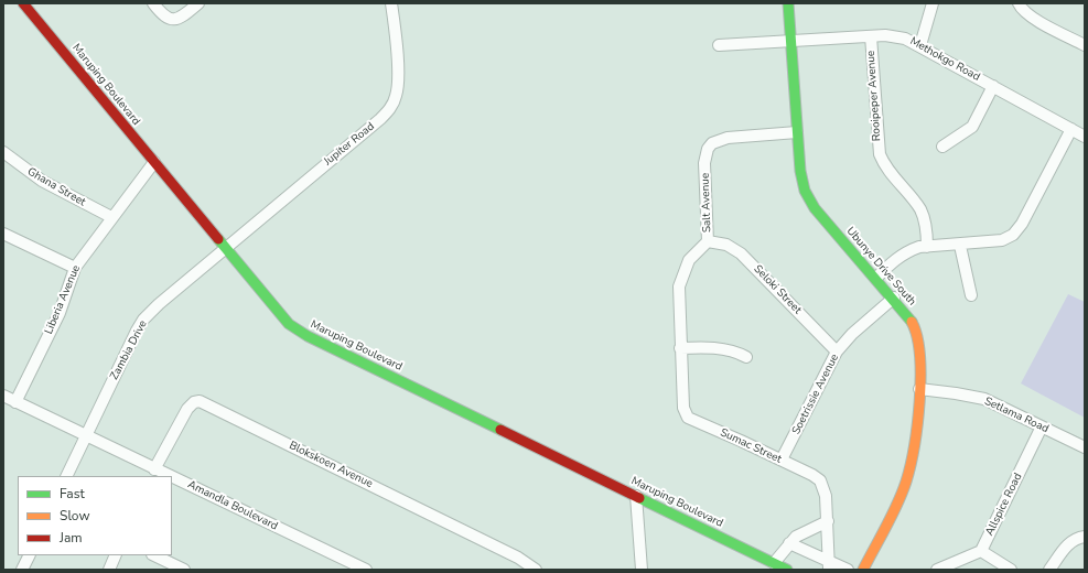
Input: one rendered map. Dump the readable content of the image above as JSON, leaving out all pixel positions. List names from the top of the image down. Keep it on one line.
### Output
{"streets":{"street":["Methokgo Road","Maruping Boulevard","Rooipeper Avenue","Jupiter Road","Ghana Street","Salt Avenue","Ubunye Drive South","Seloki Street","Liberia Avenue","Zambia Drive","Soetrissie Avenue","Setlama Road","Sumac Street","Blokskoen Avenue","Allspice Road","Amandla Boulevard"]},"crossings":[["Methokgo Road","Rooipeper Avenue"],["Methokgo Road","Ubunye Drive South"],["Maruping Boulevard","Jupiter Road"],["Maruping Boulevard","Liberia Avenue"],["Maruping Boulevard","Zambia Drive"],["Jupiter Road","Zambia Drive"],["Ghana Street","Liberia Avenue"],["Salt Avenue","Ubunye Drive South"],["Salt Avenue","Seloki Street"],["Salt Avenue","Sumac Street"],["Ubunye Drive South","Soetrissie Avenue"],["Ubunye Drive South","Setlama Road"],["Seloki Street","Soetrissie Avenue"],["Liberia Avenue","Amandla Boulevard"],["Zambia Drive","Amandla Boulevard"],["Soetrissie Avenue","Sumac Street"],["Setlama Road","Allspice Road"],["Blokskoen Avenue","Amandla Boulevard"]],"legend":["Fast","Slow","Jam"]}
